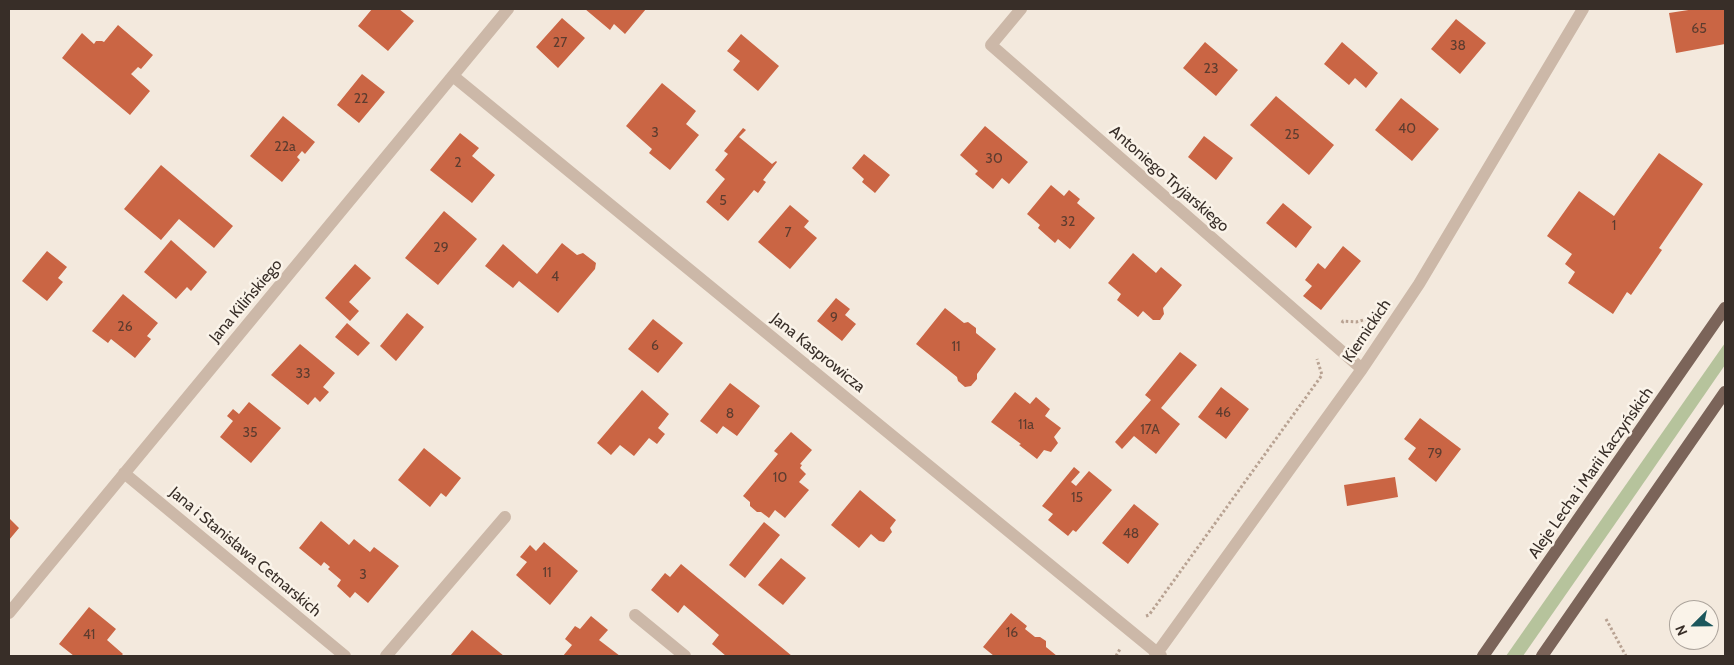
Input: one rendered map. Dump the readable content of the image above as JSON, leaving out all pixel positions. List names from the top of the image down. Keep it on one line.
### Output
{"streets":{"main road":["Aleje Lecha i Marii Kaczyńskich"],"street":["Antoniego Tryjarskiego","Jana Kilińskiego","Kiernickich","Jana Kasprowicza","Jana i Stanisława Cetnarskich"]},"crossings":[["Antoniego Tryjarskiego","Kiernickich"],["Jana Kilińskiego","Jana Kasprowicza"],["Jana Kilińskiego","Jana i Stanisława Cetnarskich"],["Kiernickich","Jana Kasprowicza"]],"house_numbers":["65","27","38","23","22","40","3","25","22a","30","2","5","32","1","7","29","4","9","26","6","11","33","46","8","11a","17A","35","79","10","15","48","11","3","16","41"],"north":"bottom left"}
